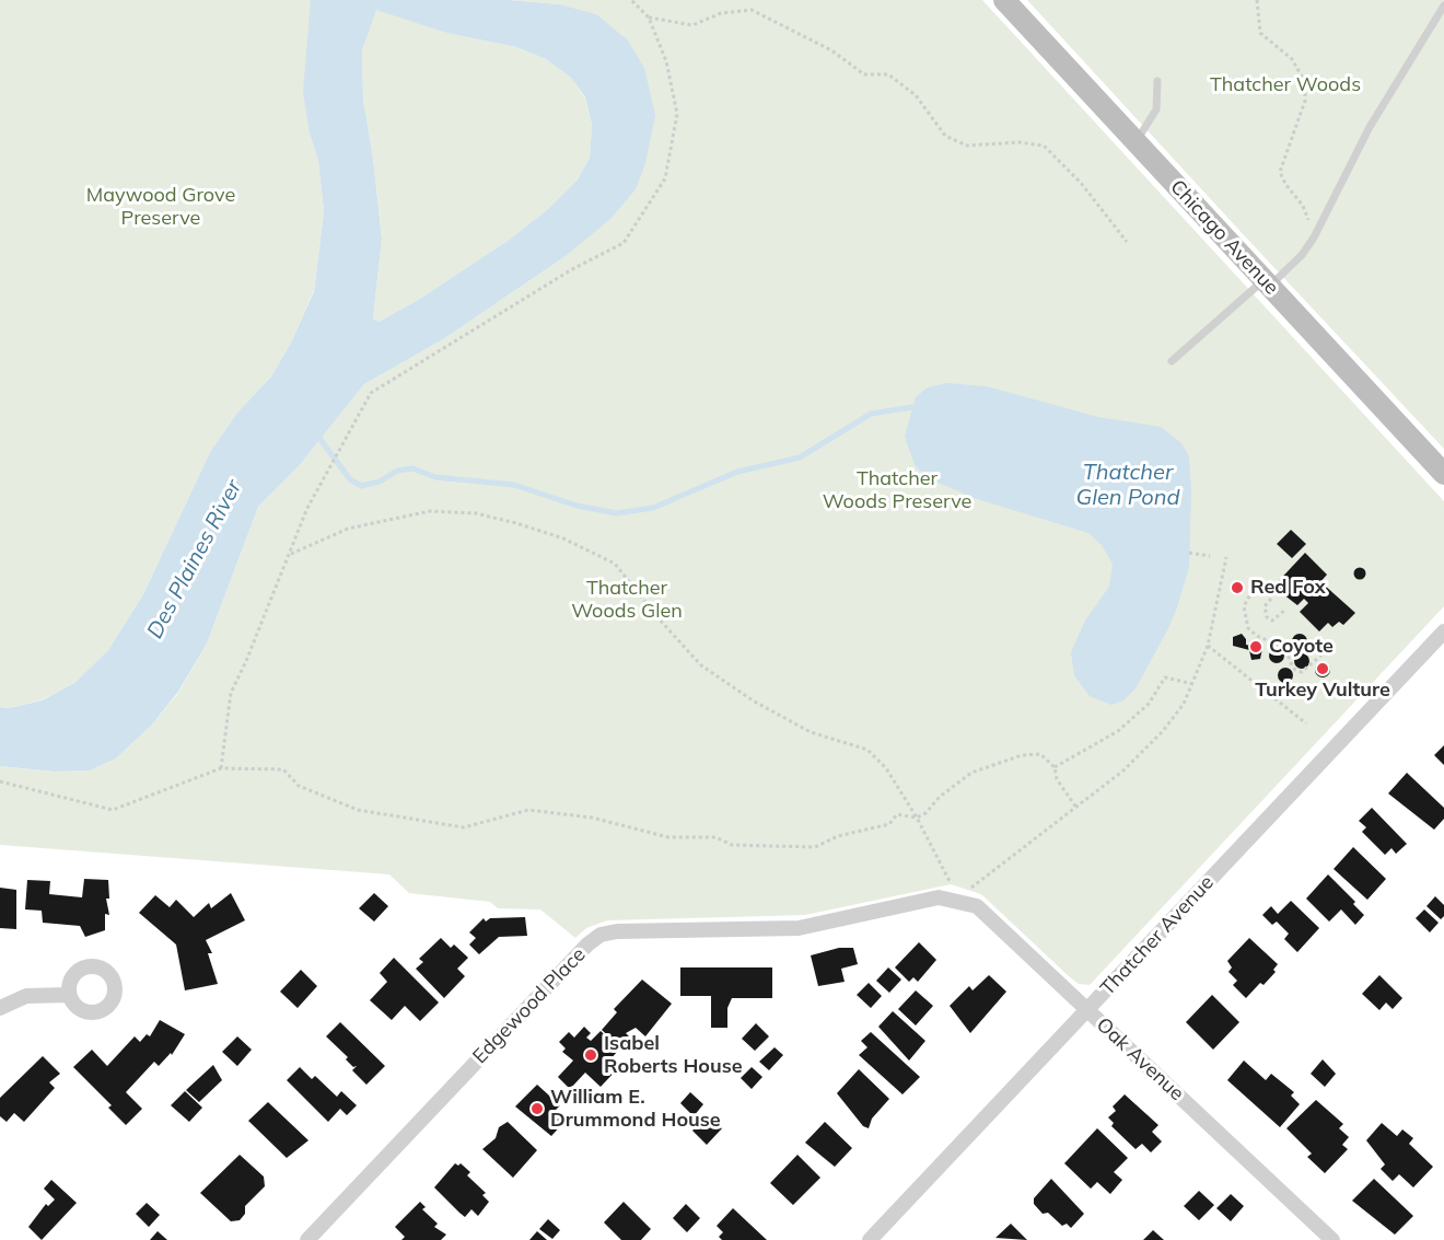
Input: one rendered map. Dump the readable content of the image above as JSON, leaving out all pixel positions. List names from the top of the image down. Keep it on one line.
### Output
{"streets":{"main road":["Chicago Avenue"],"street":["Thatcher Avenue","Edgewood Place","Oak Avenue"]},"crossings":[["Thatcher Avenue","Oak Avenue"],["Edgewood Place","Oak Avenue"]],"water":["Thatcher Glen Pond","Des Plaines River"],"parks":["Thatcher Woods","Maywood Grove Preserve","Thatcher Woods Preserve","Thatcher Woods Glen"],"places":["Red Fox","Coyote","Turkey Vulture","Isabel Roberts House","William E. Drummond House"]}
